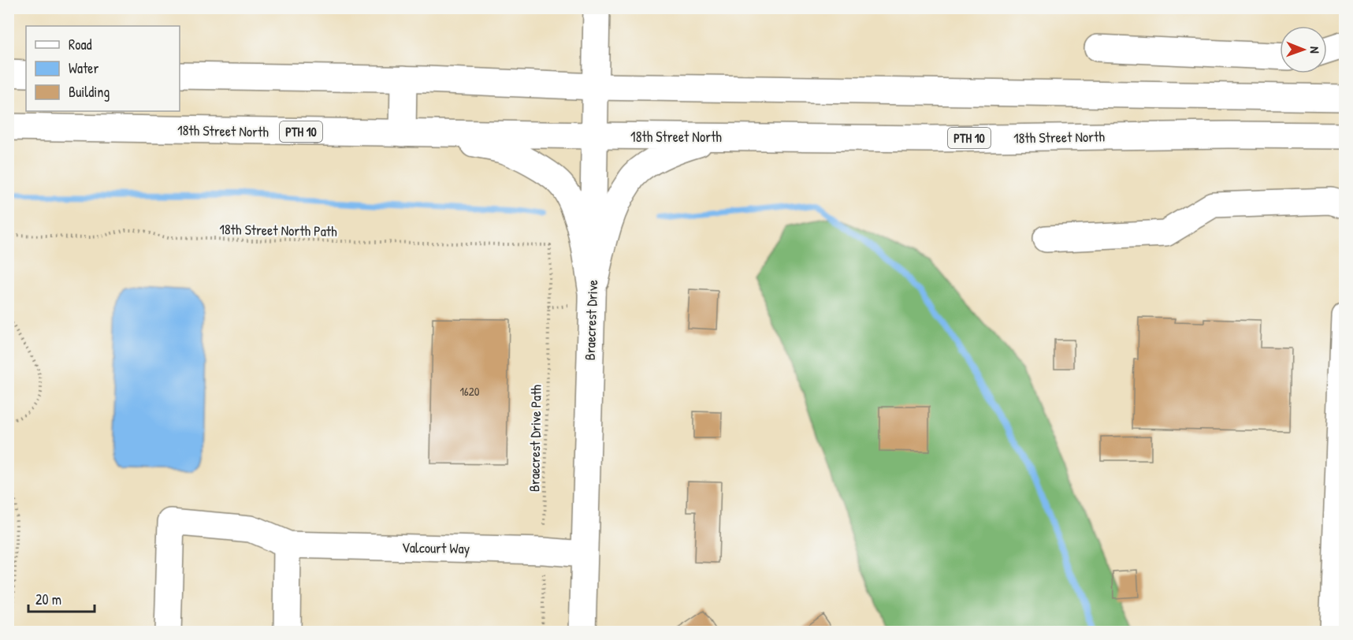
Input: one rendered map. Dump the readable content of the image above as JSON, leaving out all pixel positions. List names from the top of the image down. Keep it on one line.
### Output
{"streets":{"main road":["18th Street North","PTH 10","Braecrest Drive","Valcourt Way"],"path":["18th Street North Path","Braecrest Drive Path"]},"crossings":[["18th Street North","Braecrest Drive"],["18th Street North Path","Braecrest Drive Path"],["Braecrest Drive","Valcourt Way"],["Braecrest Drive Path","Valcourt Way"]],"house_numbers":["1620"],"legend":["Road","Water","Building"],"scale_bar":"20 m","north":"right"}
